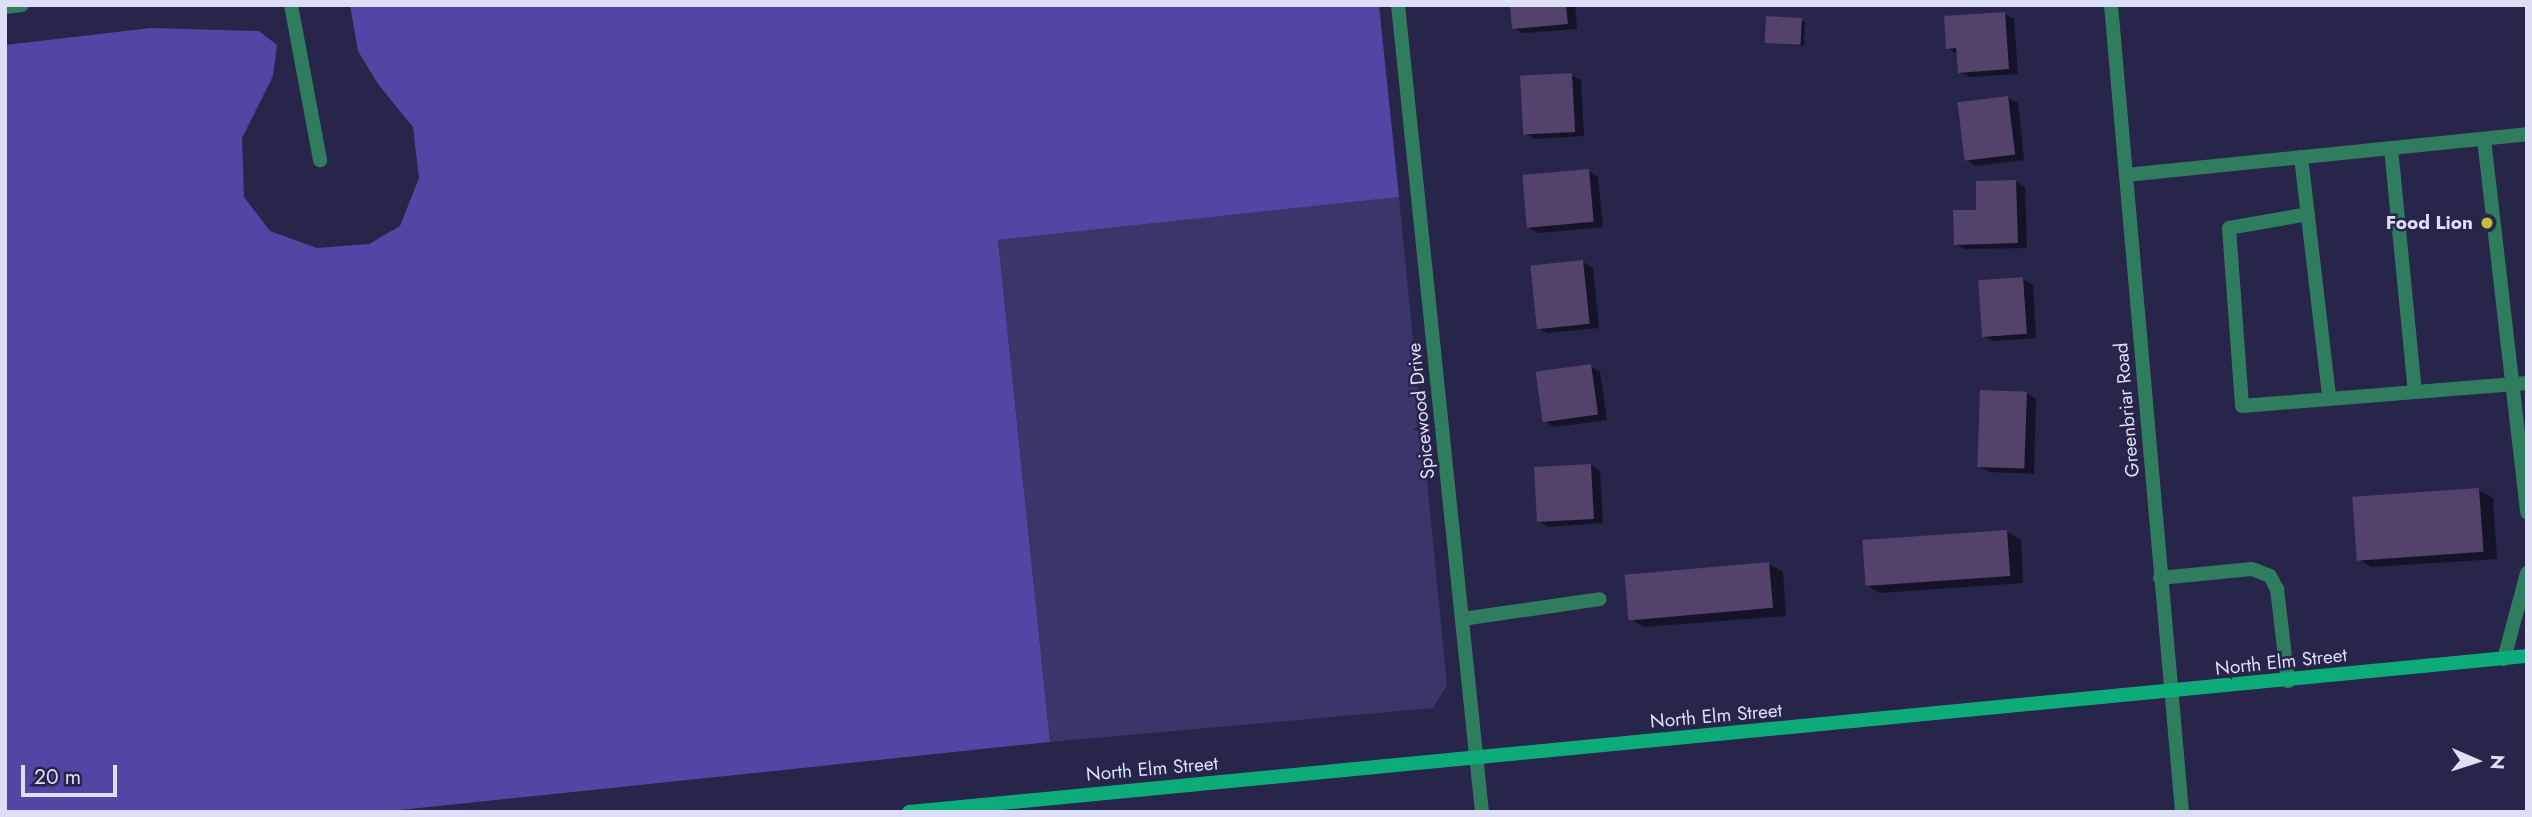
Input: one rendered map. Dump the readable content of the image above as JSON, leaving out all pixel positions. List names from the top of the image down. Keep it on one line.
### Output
{"streets":{"main road":["North Elm Street"],"street":["Greenbriar Road","Spicewood Drive"]},"crossings":[["Greenbriar Road","North Elm Street"],["Spicewood Drive","North Elm Street"]],"places":["Food Lion"],"scale_bar":"20 m","north":"right"}
